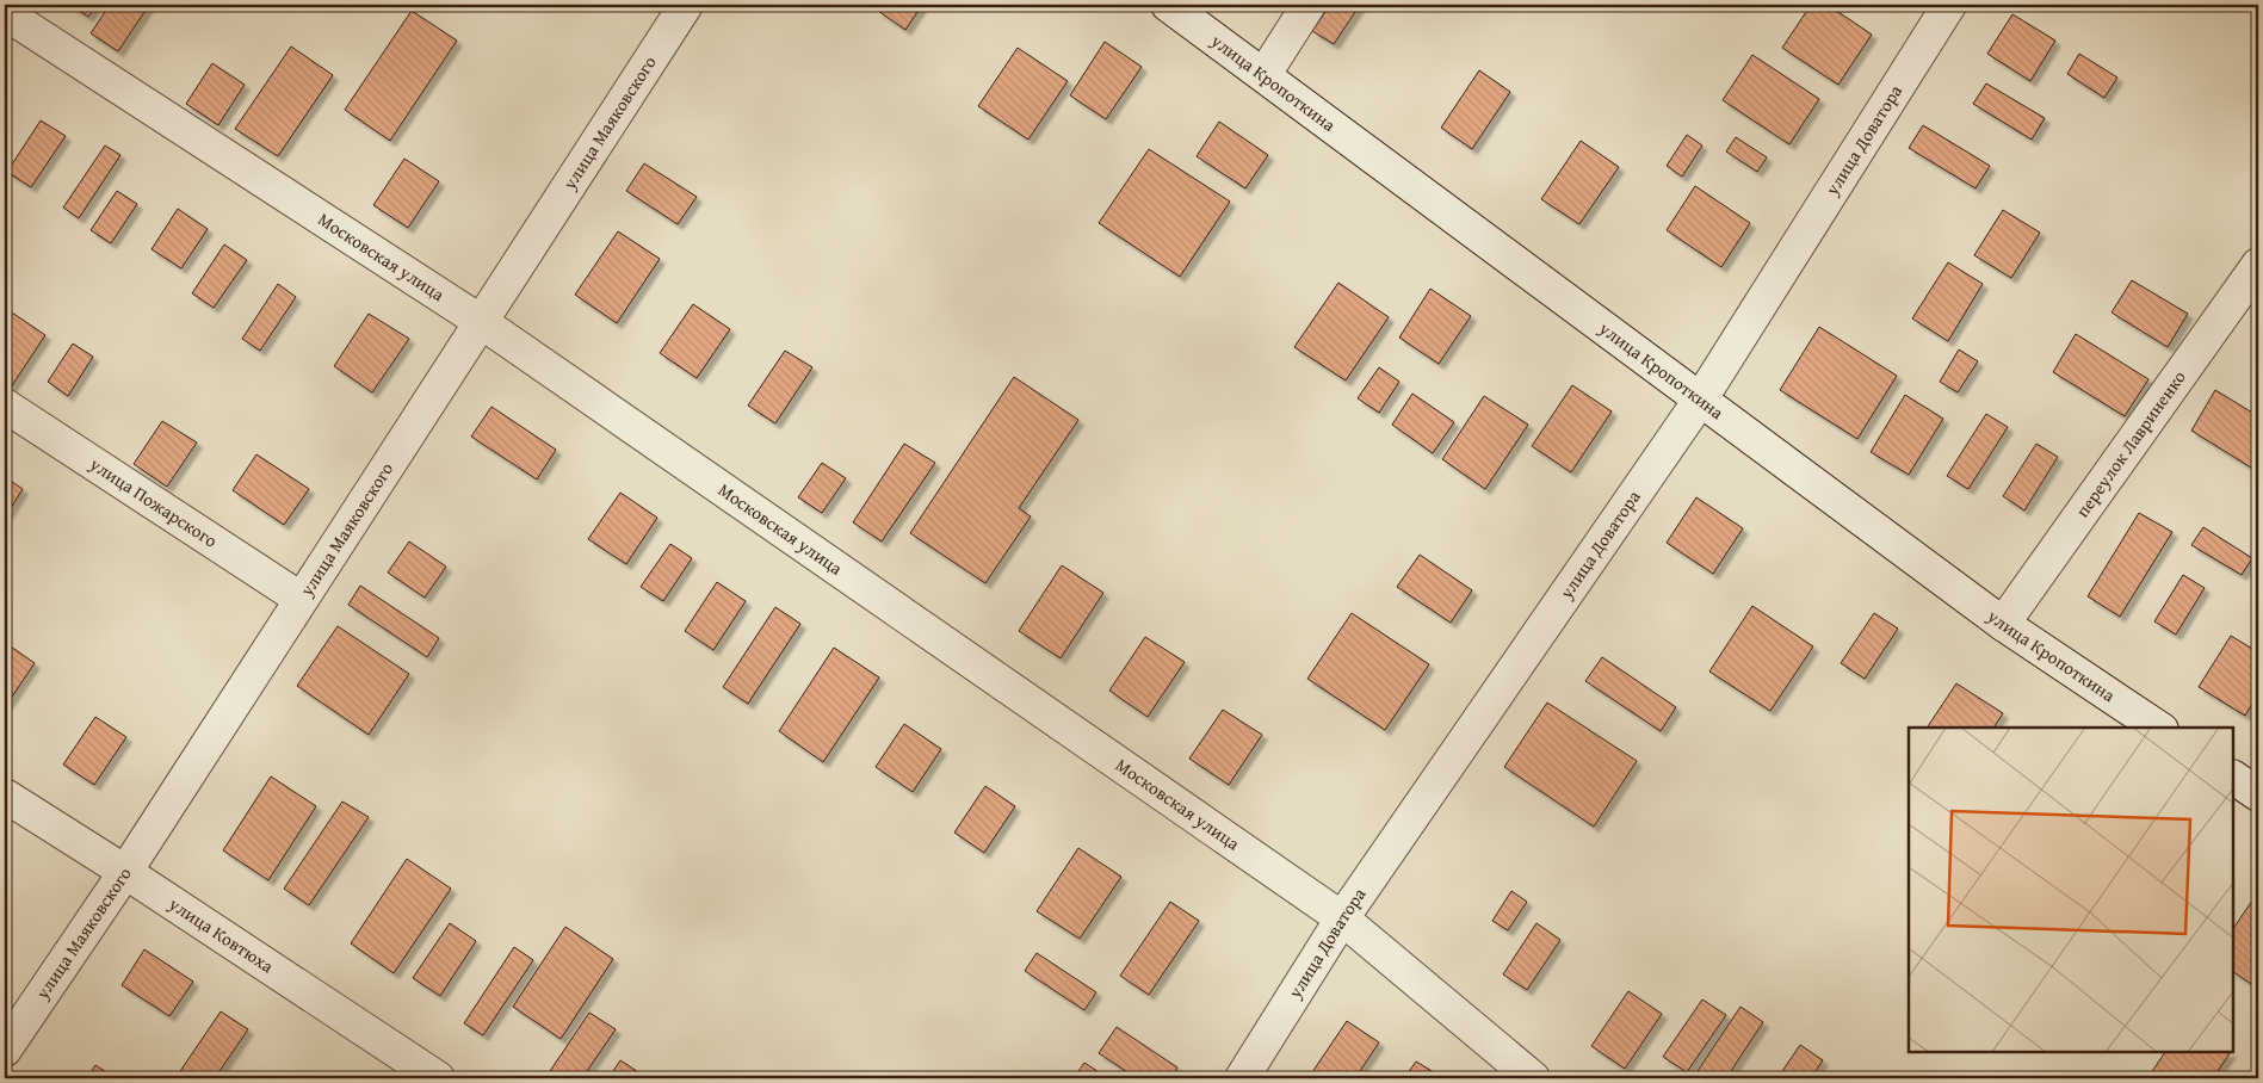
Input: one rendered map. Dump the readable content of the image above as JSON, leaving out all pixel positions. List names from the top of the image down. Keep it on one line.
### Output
{"streets":{"street":["улица Кропоткина","улица Маяковского","улица Доватора","Московская улица","переулок Лавриненко","улица Пожарского","улица Ковтюха"]},"crossings":[["улица Кропоткина","улица Доватора"],["улица Кропоткина","переулок Лавриненко"],["улица Маяковского","Московская улица"],["улица Маяковского","улица Пожарского"],["улица Маяковского","улица Ковтюха"],["улица Доватора","Московская улица"]]}
